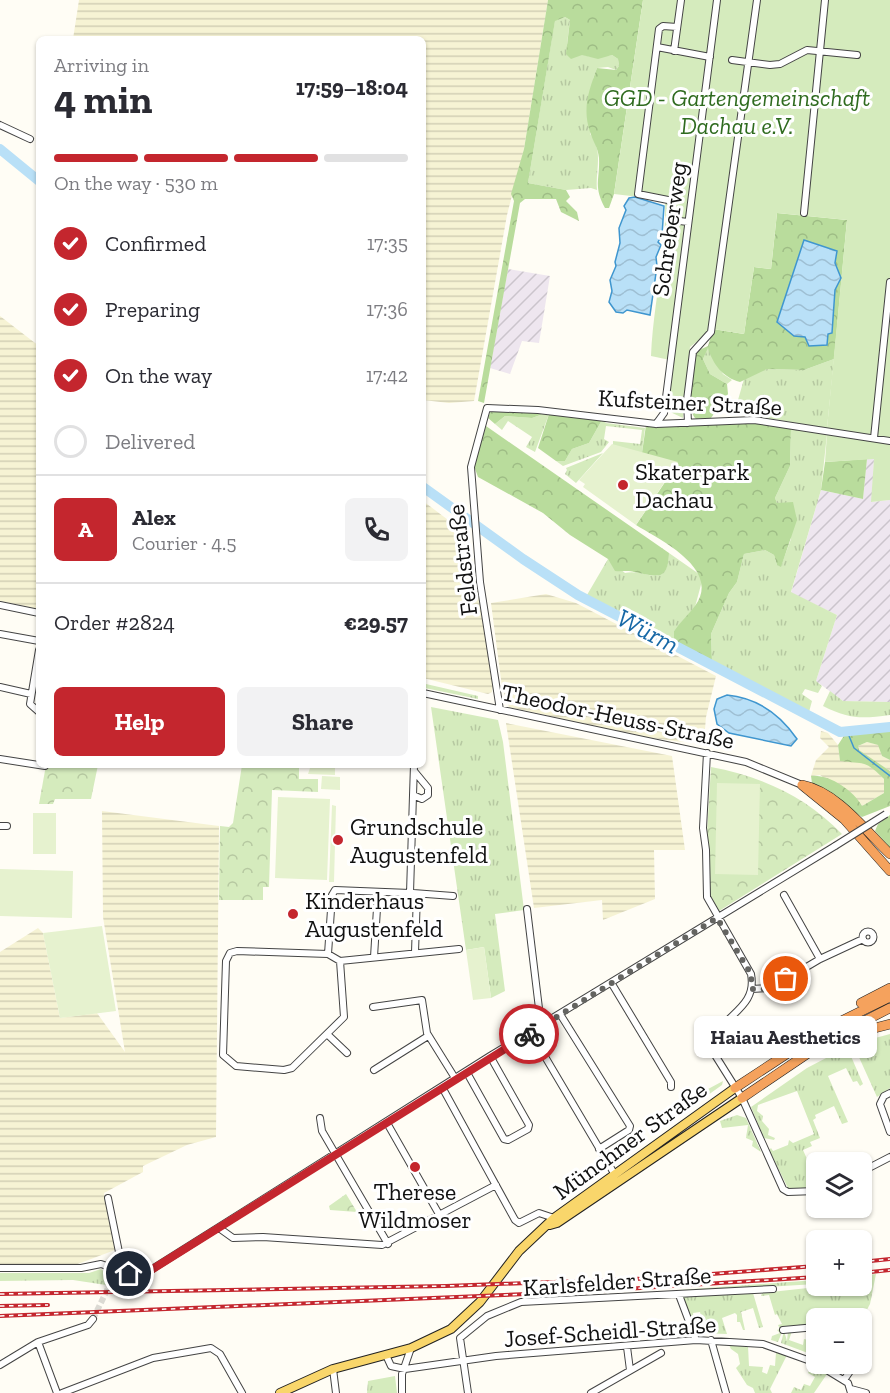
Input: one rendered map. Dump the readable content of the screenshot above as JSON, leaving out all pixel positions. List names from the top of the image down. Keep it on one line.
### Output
{"streets":{"main road":["Münchner Straße"],"street":["Schreberweg","Kufsteiner Straße","Feldstraße","Theodor-Heuss-Straße","Karlsfelder Straße","Josef-Scheidl-Straße"]},"crossings":[["Schreberweg","Kufsteiner Straße"],["Kufsteiner Straße","Feldstraße"],["Feldstraße","Theodor-Heuss-Straße"],["Karlsfelder Straße","Josef-Scheidl-Straße"]],"water":["Würm"],"parks":["GGD - Gartengemeinschaft Dachau e.V."],"places":["Skaterpark Dachau","Grundschule Augustenfeld","Kinderhaus Augustenfeld","Haiau Aesthetics","Therese Wildmoser"],"page":{"heading":["4 min","Arriving in","17:59–18:04"],"panel":["Alex","Courier · 4.5","Order #2824","€29.57"],"bar":"On the way · 530 m","list":[["Confirmed","17:35"],["Preparing","17:36"],["On the way","17:42"],"Delivered"],"round":"A","buttons":["Help","Share"],"bubble":"Haiau Aesthetics","map_buttons":["+","−"]}}
